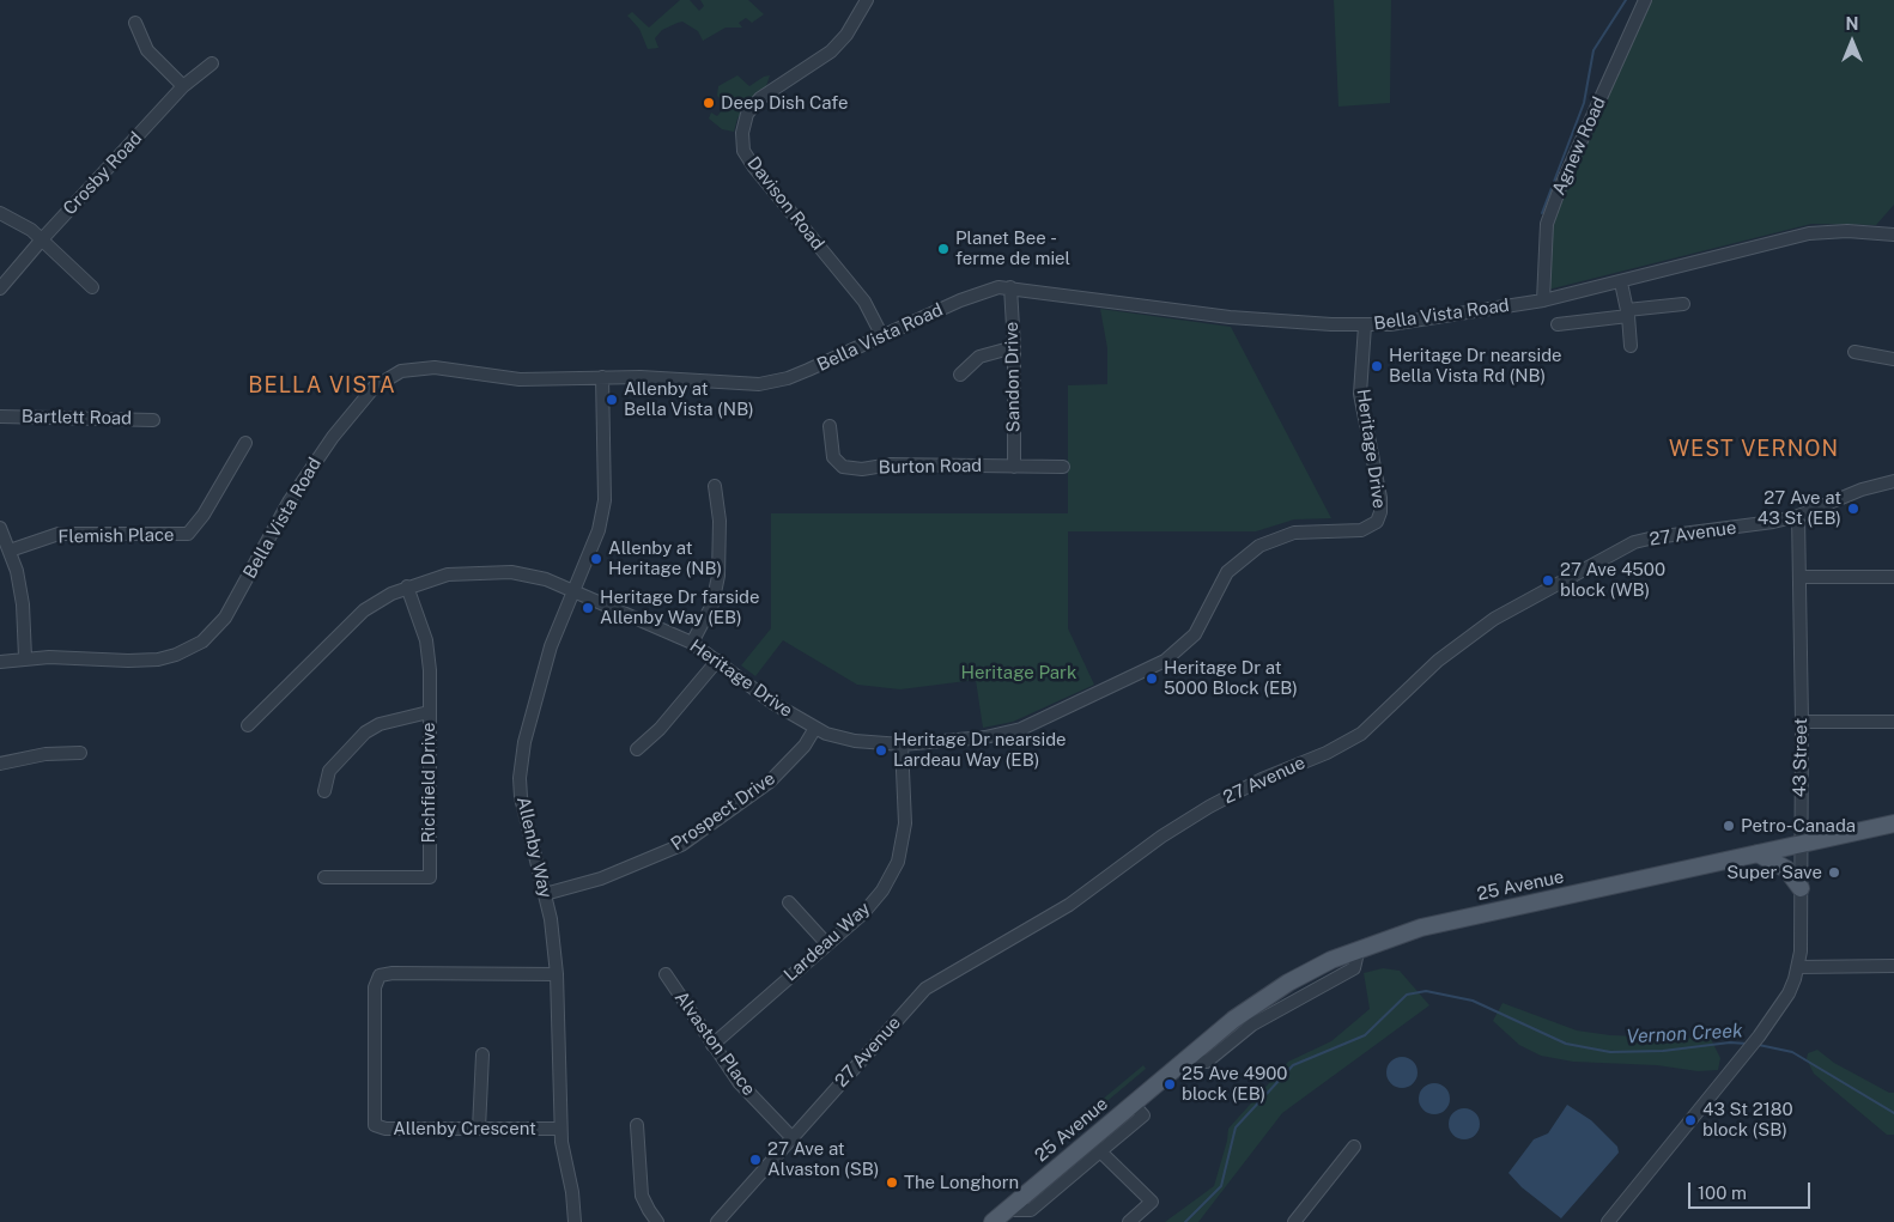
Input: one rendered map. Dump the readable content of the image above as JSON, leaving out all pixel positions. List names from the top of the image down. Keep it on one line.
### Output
{"streets":{"main road":["25 Avenue"],"street":["Agnew Road","Crosby Road","Davison Road","Bella Vista Road","Sandon Drive","Bartlett Road","Heritage Drive","Burton Road","27 Avenue","Flemish Place","43 Street","Richfield Drive","Prospect Drive","Allenby Way","Lardeau Way","Alvaston Place","Allenby Crescent"]},"crossings":[["Agnew Road","Bella Vista Road"],["Davison Road","Bella Vista Road"],["Bella Vista Road","Sandon Drive"],["Bella Vista Road","Heritage Drive"],["Bella Vista Road","Allenby Way"],["Sandon Drive","Burton Road"],["Heritage Drive","Richfield Drive"],["Heritage Drive","Prospect Drive"],["Heritage Drive","Allenby Way"],["Heritage Drive","Lardeau Way"],["27 Avenue","43 Street"],["27 Avenue","Alvaston Place"],["43 Street","25 Avenue"],["Prospect Drive","Allenby Way"],["Allenby Way","Allenby Crescent"],["Lardeau Way","Alvaston Place"]],"districts":["BELLA VISTA","WEST VERNON"],"water":["Vernon Creek"],"parks":["Heritage Park"],"places":["Deep Dish Cafe","Planet Bee - ferme de miel","Heritage Dr nearside Bella Vista Rd (NB)","Allenby at Bella Vista (NB)","27 Ave at 43 St (EB)","Allenby at Heritage (NB)","27 Ave 4500 block (WB)","Heritage Dr farside Allenby Way (EB)","Heritage Dr at 5000 Block (EB)","Heritage Dr nearside Lardeau Way (EB)","Petro-Canada","Super Save","25 Ave 4900 block (EB)","43 St 2180 block (SB)","27 Ave at Alvaston (SB)","The Longhorn"],"scale_bar":"100 m","north":"top"}
